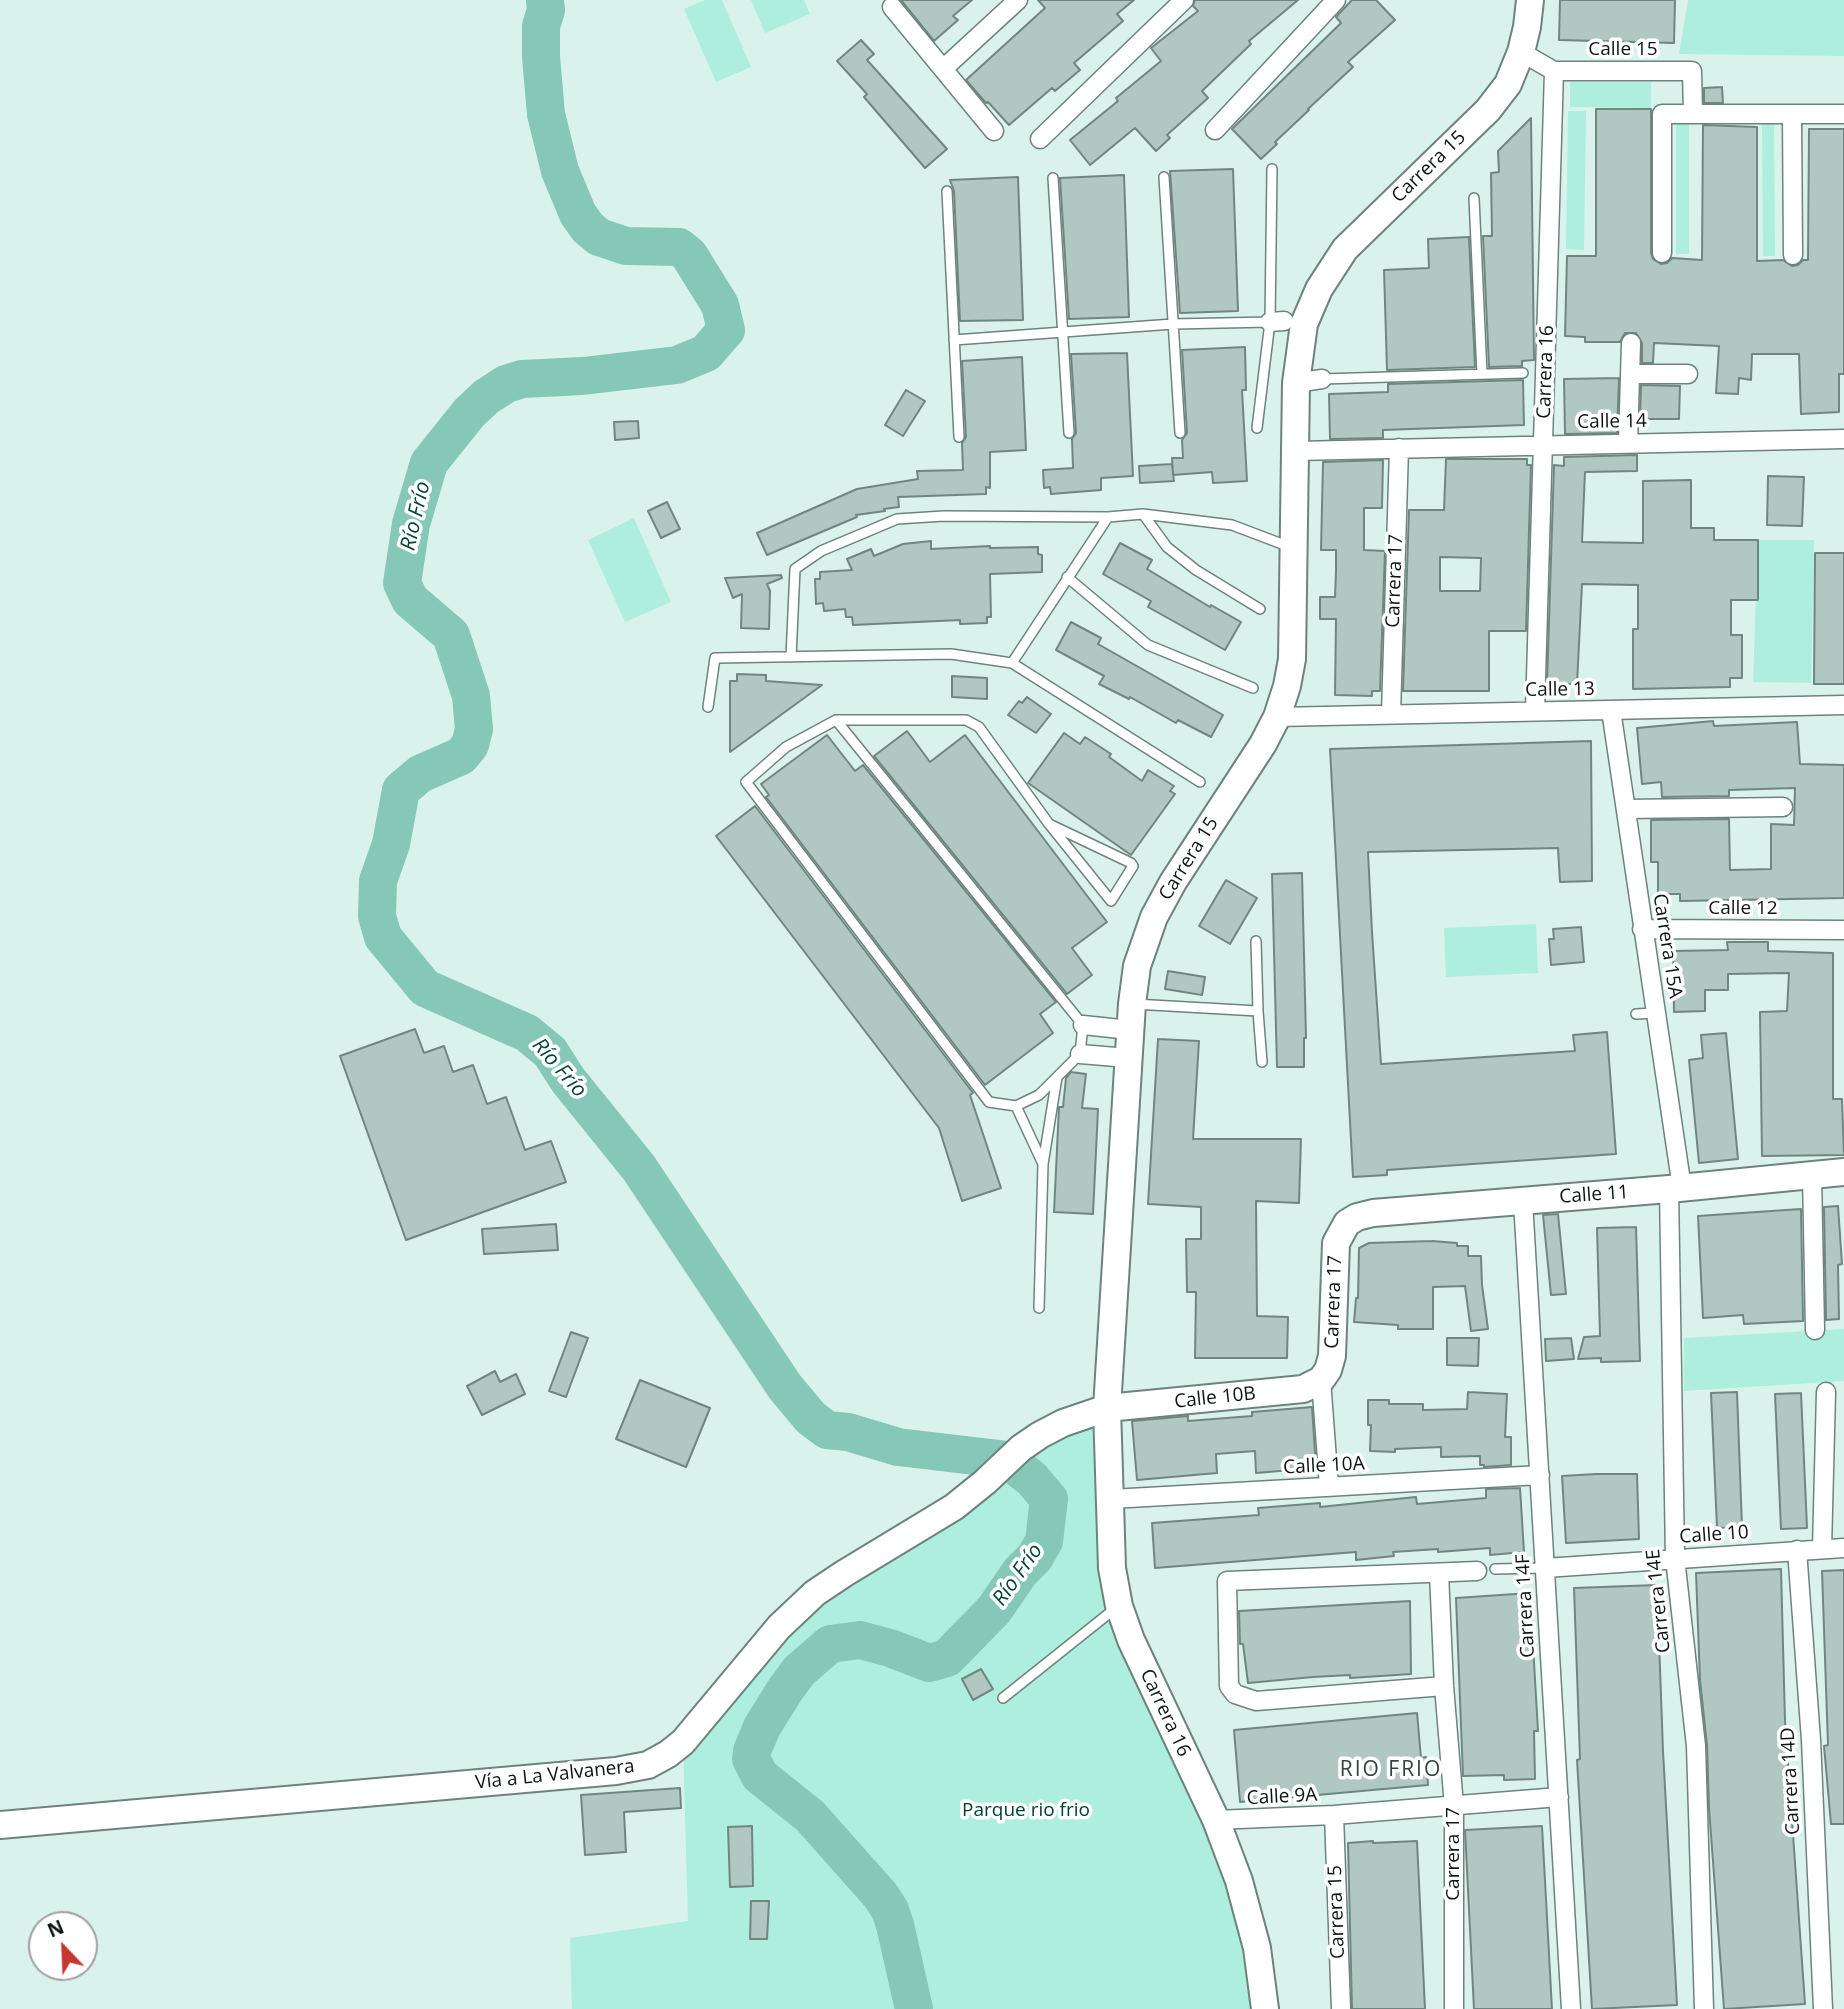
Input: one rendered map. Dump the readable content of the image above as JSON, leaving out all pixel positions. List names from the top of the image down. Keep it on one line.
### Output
{"streets":{"street":["Calle 15","Carrera 15","Carrera 16","Calle 14","Carrera 17","Calle 13","Calle 12","Carrera 15A","Calle 11","Calle 10B","Calle 10A","Calle 10","Carrera 14E","Carrera 14F","Vía a La Valvanera","Carrera 14D","Calle 9A"]},"crossings":[["Calle 15","Carrera 16"],["Carrera 15","Carrera 16"],["Carrera 15","Calle 14"],["Carrera 15","Calle 13"],["Carrera 15","Calle 10B"],["Carrera 15","Vía a La Valvanera"],["Carrera 15","Calle 9A"],["Carrera 16","Calle 14"],["Carrera 16","Calle 13"],["Carrera 16","Calle 10B"],["Carrera 16","Calle 10A"],["Carrera 16","Vía a La Valvanera"],["Carrera 16","Calle 9A"],["Calle 14","Carrera 17"],["Carrera 17","Calle 13"],["Carrera 17","Calle 11"],["Carrera 17","Calle 10B"],["Carrera 17","Calle 9A"],["Calle 13","Carrera 15A"],["Calle 12","Carrera 15A"],["Carrera 15A","Calle 11"],["Carrera 15A","Carrera 14E"],["Calle 11","Carrera 14E"],["Calle 11","Carrera 14F"],["Calle 10B","Vía a La Valvanera"],["Calle 10A","Carrera 14F"],["Calle 10","Carrera 14E"],["Calle 10","Carrera 14F"],["Calle 10","Carrera 14D"],["Carrera 14F","Calle 9A"]],"districts":["RIO FRIO"],"water":["Río Frío"],"parks":["Parque rio frio"],"north":"top left"}
